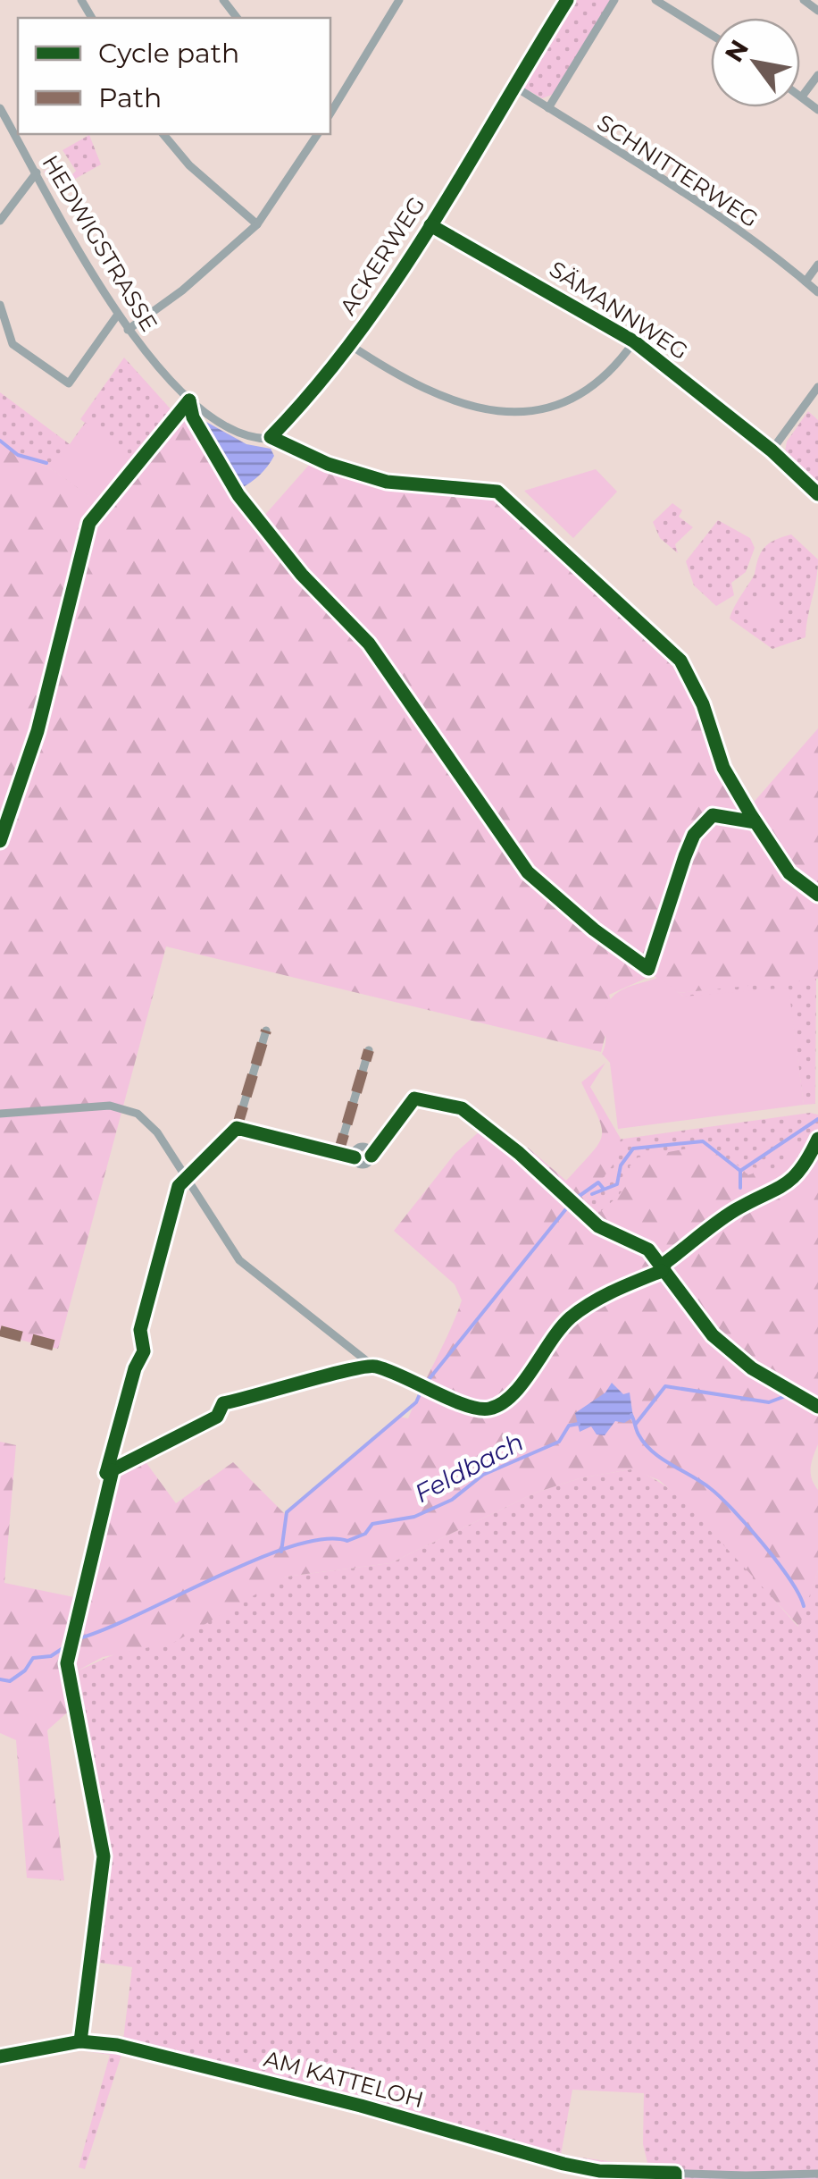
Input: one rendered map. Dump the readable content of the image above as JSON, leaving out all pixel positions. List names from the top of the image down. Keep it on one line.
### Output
{"streets":{"street":["SCHNITTERWEG","HEDWIGSTRASSE","ACKERWEG","SÄMANNWEG","AM KATTELOH"]},"crossings":[["SCHNITTERWEG","ACKERWEG"],["HEDWIGSTRASSE","ACKERWEG"],["ACKERWEG","SÄMANNWEG"]],"water":["Feldbach"],"legend":["Cycle path","Path"],"north":"top left"}
